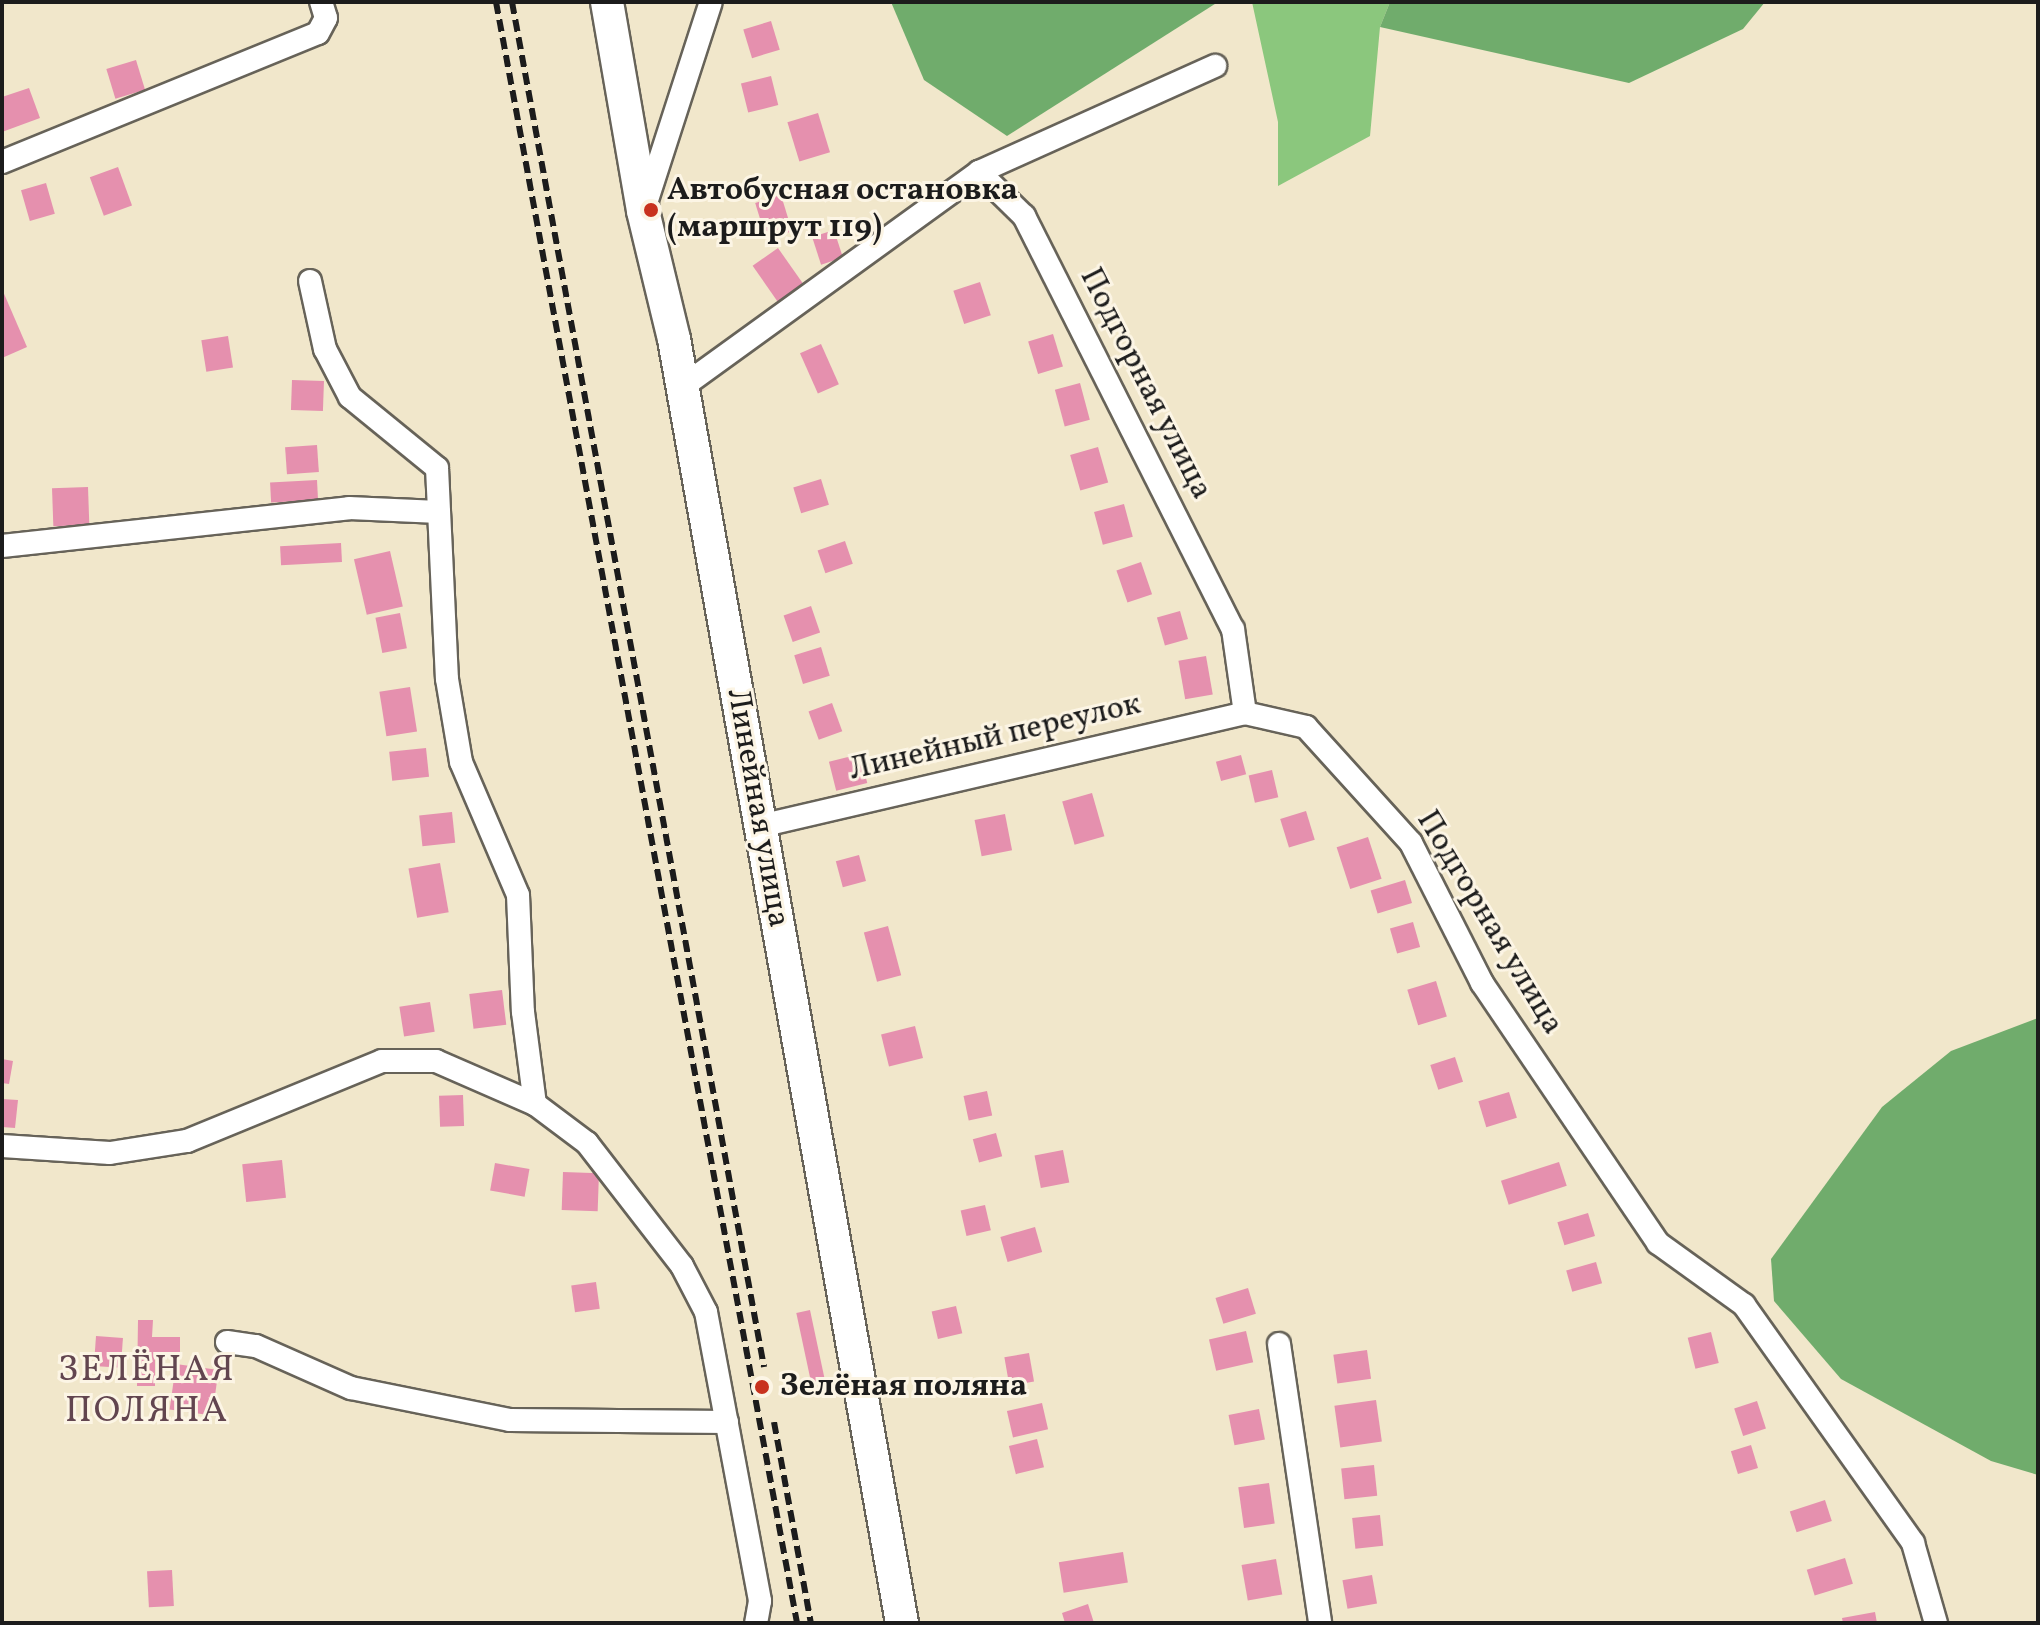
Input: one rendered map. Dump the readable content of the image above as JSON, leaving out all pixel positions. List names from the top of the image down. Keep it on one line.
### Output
{"streets":{"street":["Подгорная улица","Линейный переулок","Линейная улица"]},"crossings":[["Подгорная улица","Линейный переулок"],["Линейный переулок","Линейная улица"]],"districts":["ЗЕЛЁНАЯ ПОЛЯНА"],"places":["Автобусная остановка (маршрут 119)","Зелёная поляна"]}
